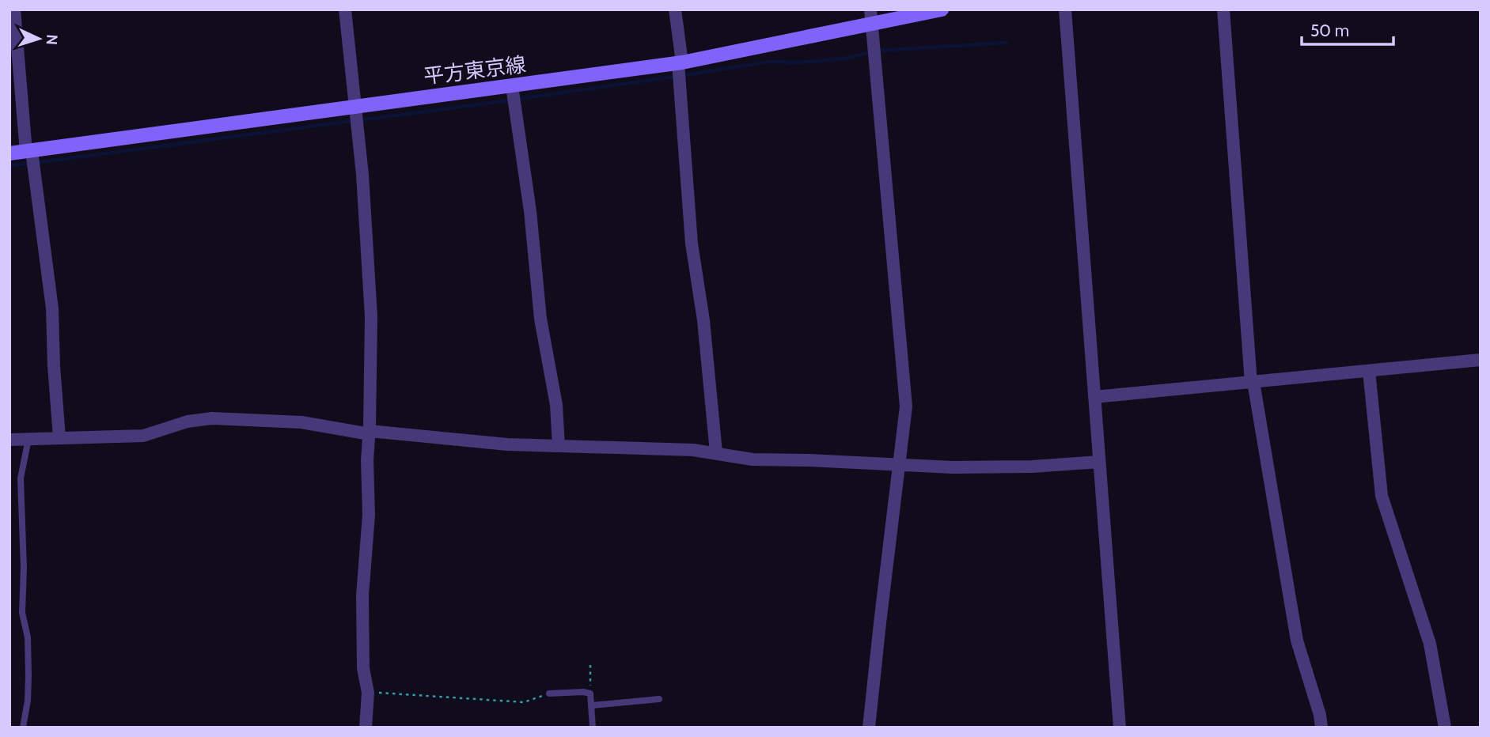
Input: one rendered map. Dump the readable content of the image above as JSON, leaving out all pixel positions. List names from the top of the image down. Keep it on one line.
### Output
{"streets":{"main road":["平方東京線"]},"scale_bar":"50 m","north":"right"}
